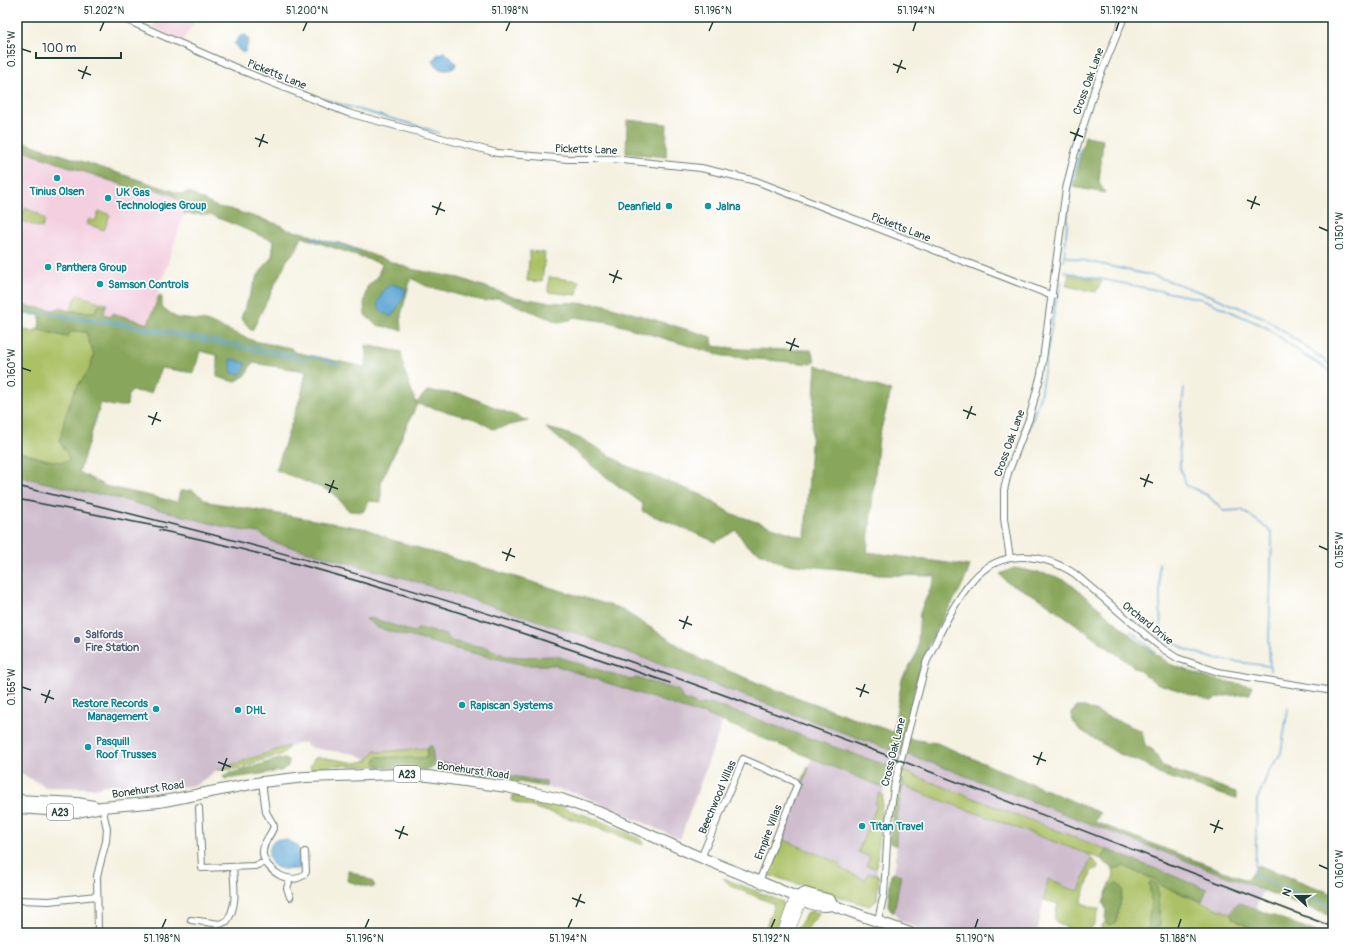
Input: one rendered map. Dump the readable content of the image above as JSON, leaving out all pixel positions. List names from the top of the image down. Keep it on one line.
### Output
{"streets":{"main road":["Bonehurst Road","A23"],"street":["Picketts Lane","Cross Oak Lane","Orchard Drive","Beechwood Villas","Empire Villas"]},"crossings":[["Picketts Lane","Cross Oak Lane"],["Cross Oak Lane","Orchard Drive"],["Cross Oak Lane","Bonehurst Road"],["Bonehurst Road","Beechwood Villas"],["Bonehurst Road","Empire Villas"],["Beechwood Villas","Empire Villas"]],"places":["Tinius Olsen","UK Gas Technologies Group","Deanfield","Jalna","Panthera Group","Samson Controls","Salfords Fire Station","Rapiscan Systems","Restore Records Management","DHL","Pasquill Roof Trusses","Titan Travel"],"scale_bar":"100 m","north":"left","coordinates":["51.202°N","51.200°N","51.198°N","51.196°N","51.194°N","51.192°N","0.155°W","0.150°W","0.160°W","0.165°W","51.190°N","51.188°N"]}
